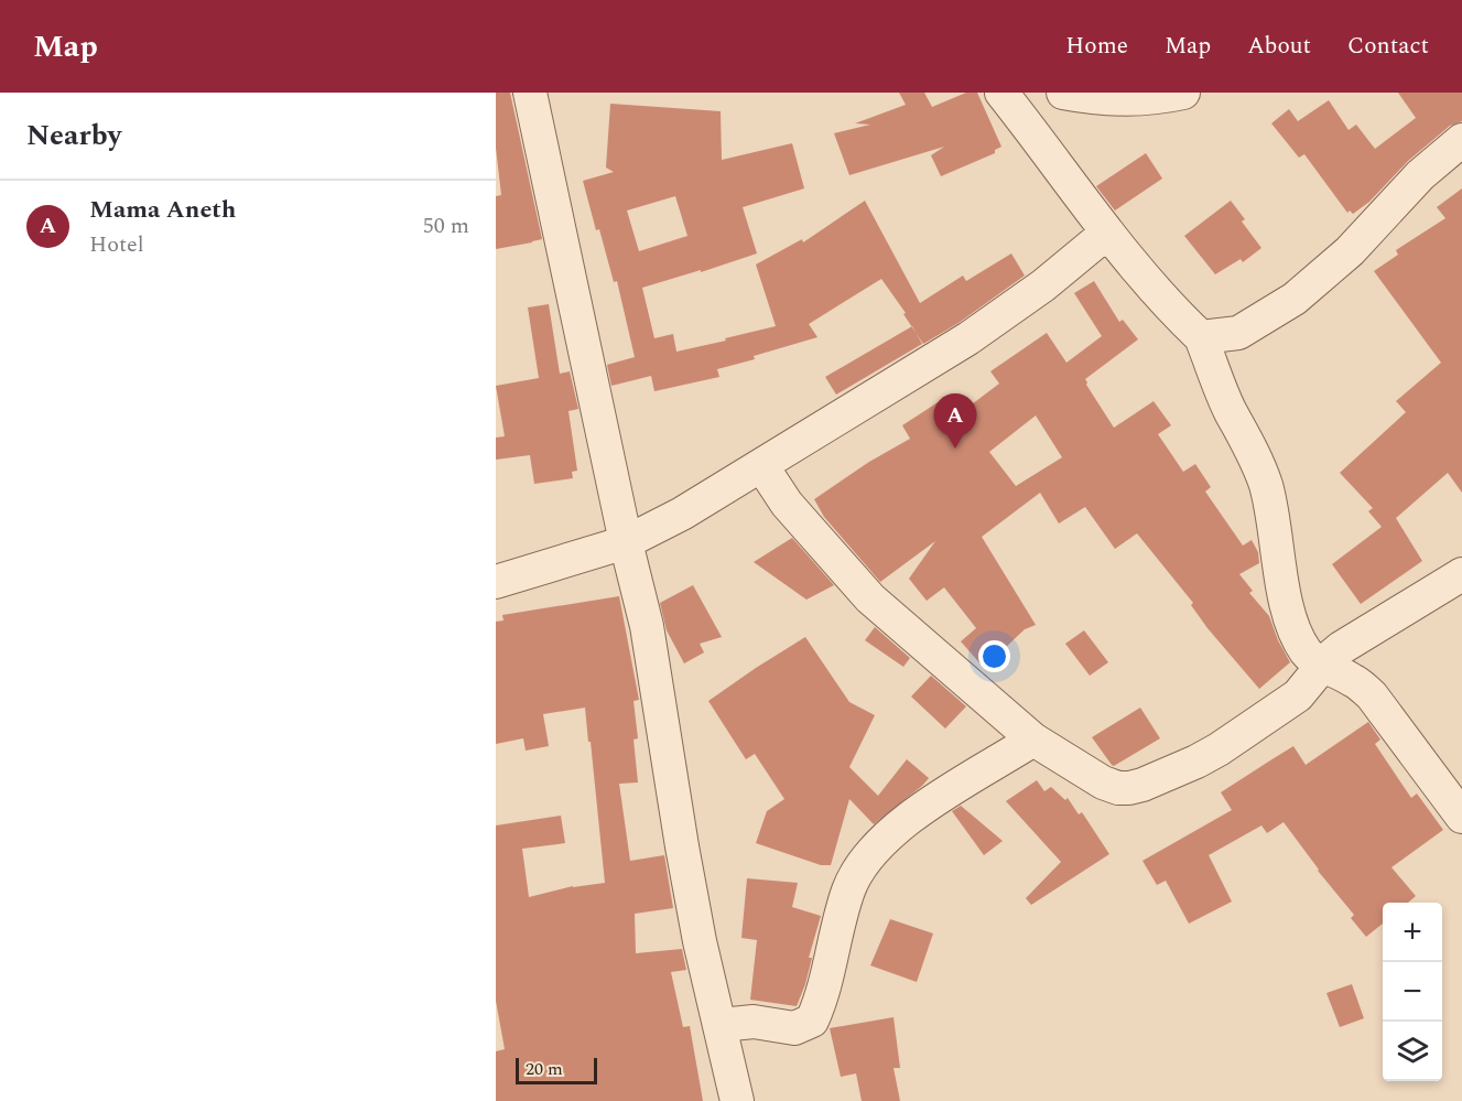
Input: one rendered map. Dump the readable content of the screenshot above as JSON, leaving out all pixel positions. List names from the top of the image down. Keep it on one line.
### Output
{"scale_bar":"20 m","page":{"header":"Map","nav":["Home","Map","About","Contact"],"heading":"Nearby","list":[{"mark":"A","name":"Mama Aneth","note":"Hotel","value":"50 m"}],"pins":"A","map_buttons":["+","−"],"scale":"20 m"}}
